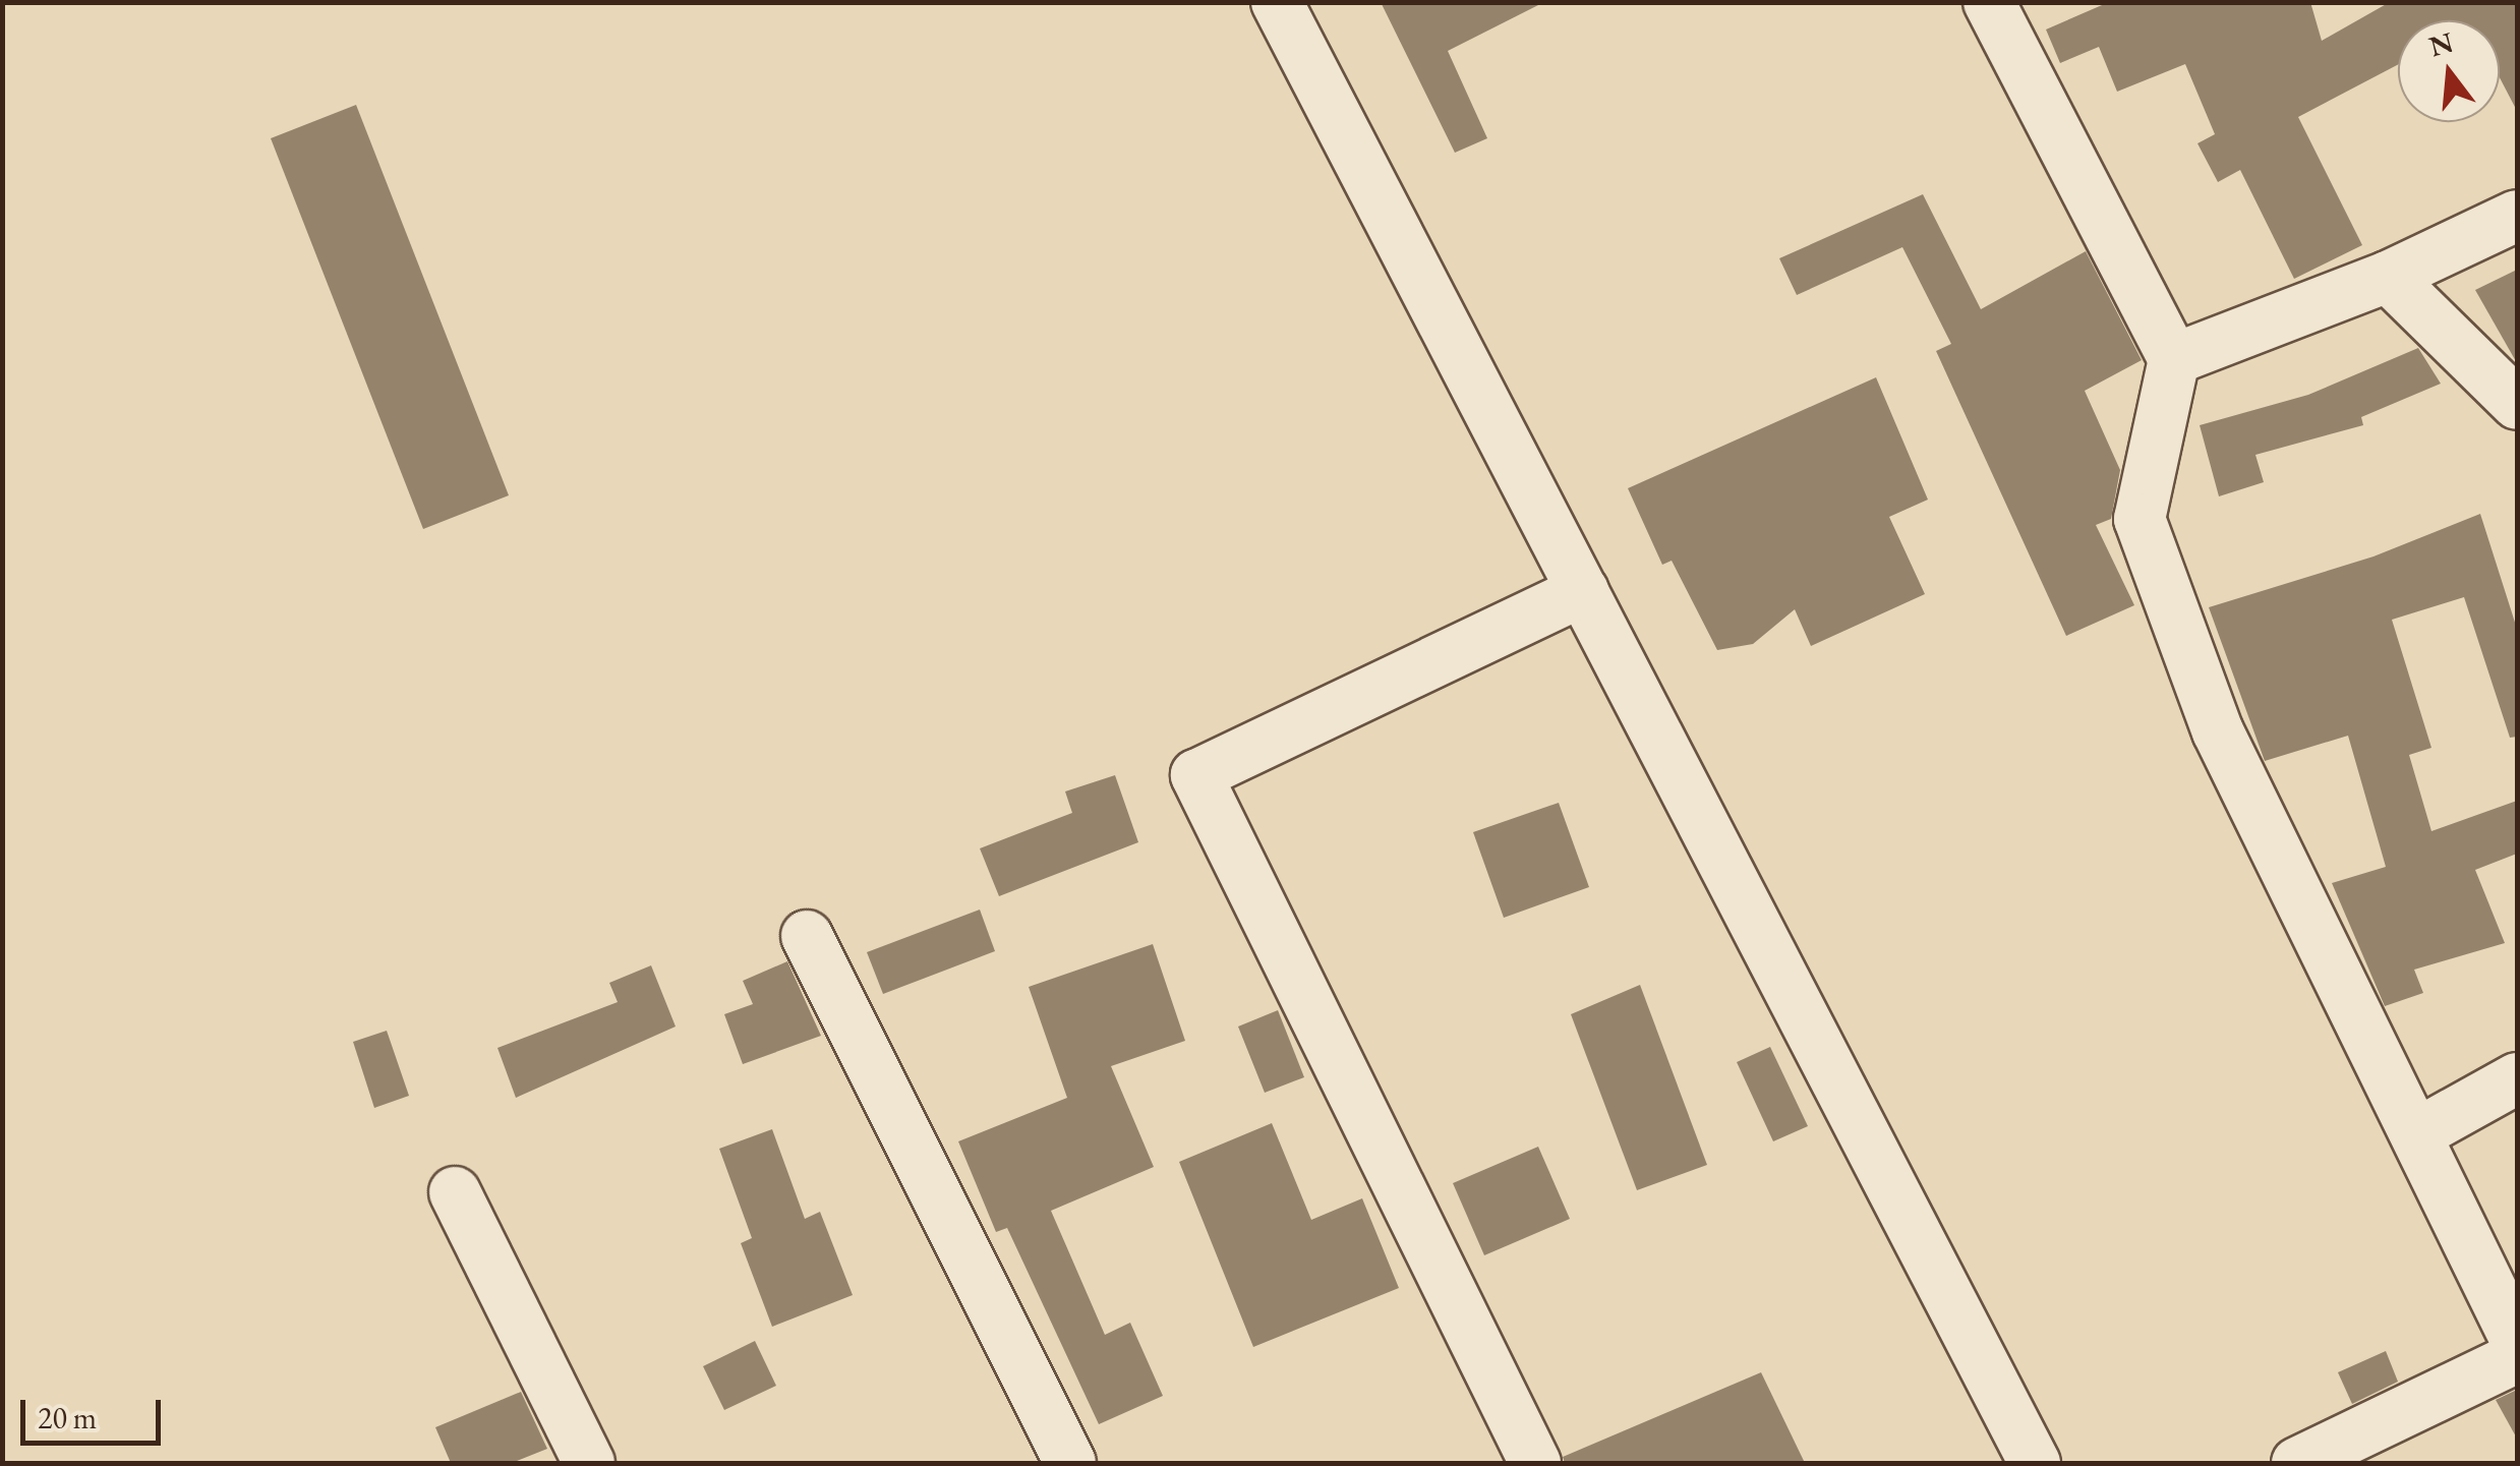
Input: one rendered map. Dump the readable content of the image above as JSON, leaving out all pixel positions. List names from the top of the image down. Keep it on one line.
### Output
{"scale_bar":"20 m","north":"top"}
